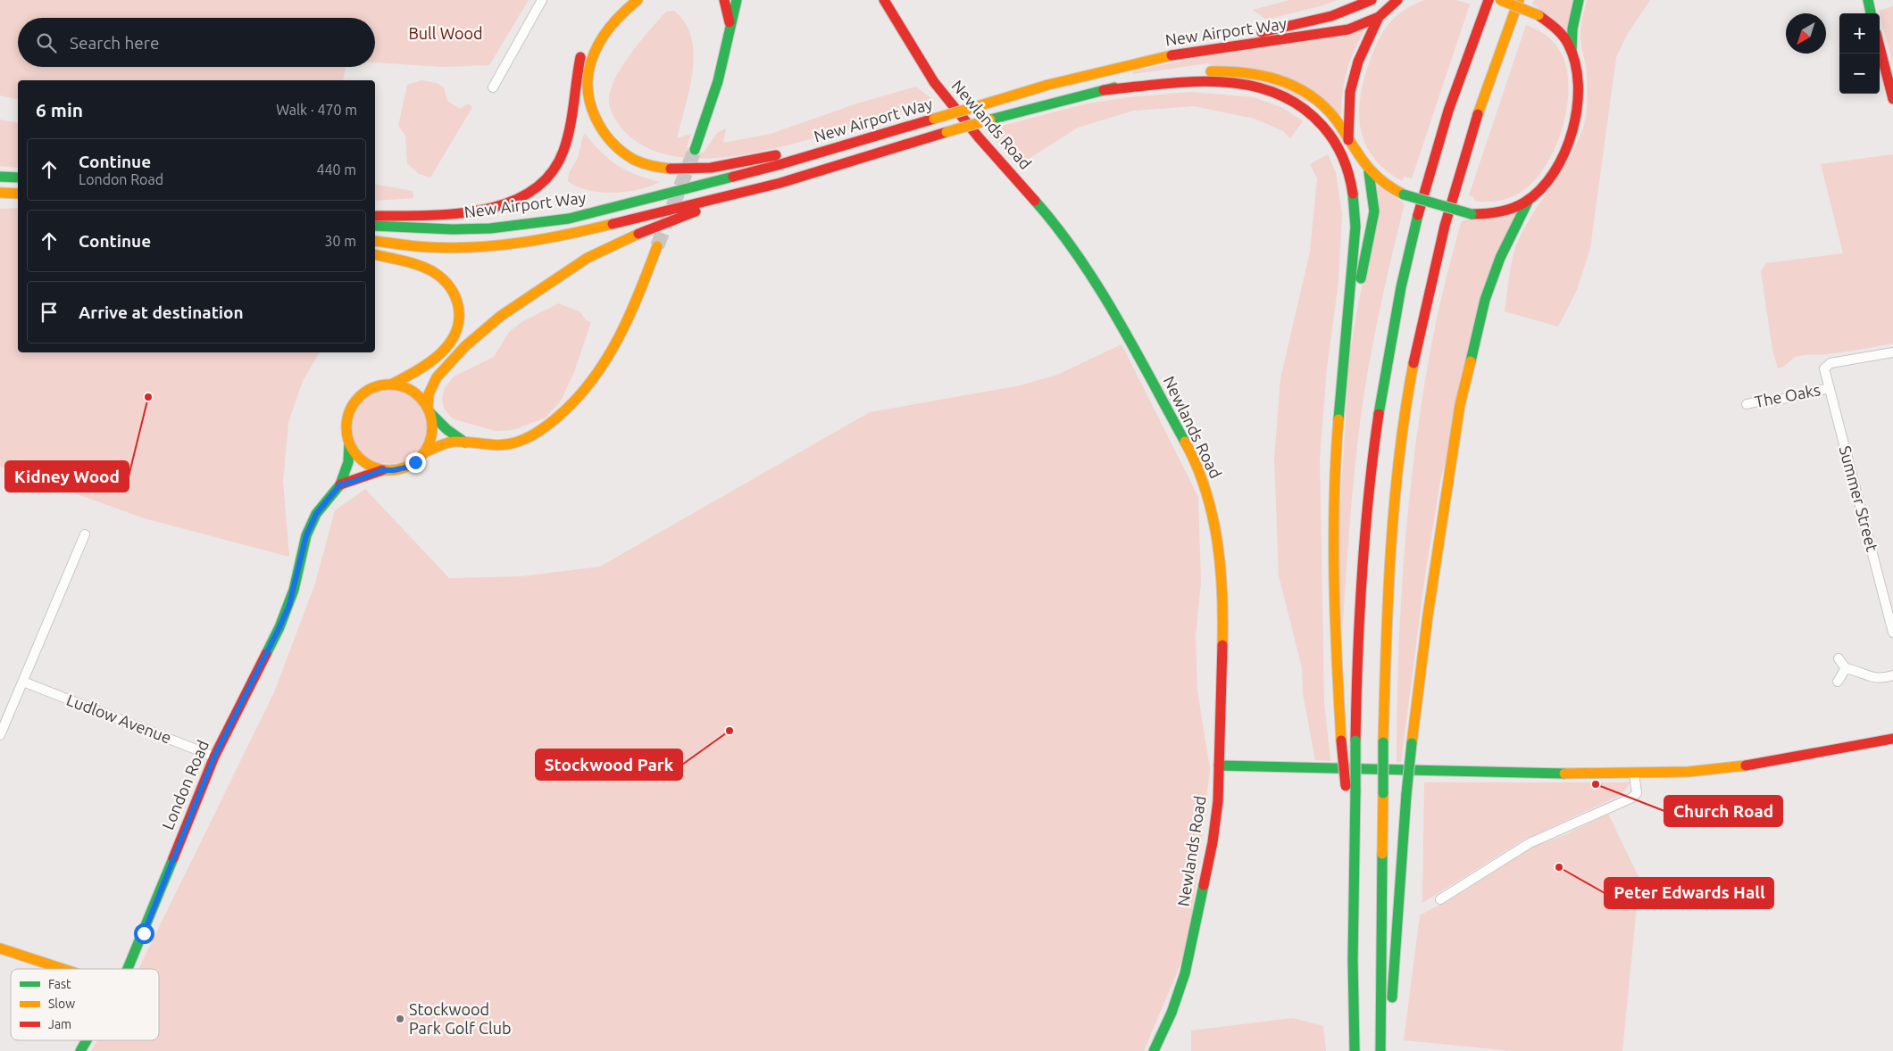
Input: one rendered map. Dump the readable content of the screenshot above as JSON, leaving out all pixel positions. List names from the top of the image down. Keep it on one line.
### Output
{"streets":{"main road":["New Airport Way","Newlands Road","London Road"],"street":["The Oaks","Summer Street","Ludlow Avenue"]},"crossings":[["The Oaks","Summer Street"],["Ludlow Avenue","London Road"]],"parks":["Bull Wood"],"places":["Kidney Wood","Stockwood Park","Church Road","Peter Edwards Hall","Stockwood Park Golf Club"],"legend":["Fast","Slow","Jam"],"north":"bottom left","page":{"map_buttons":["+","−"],"search":"Search here","heading":["6 min","Walk · 470 m"],"list":[["Continue","London Road","440 m"],["Continue","30 m"],"Arrive at destination"]}}
